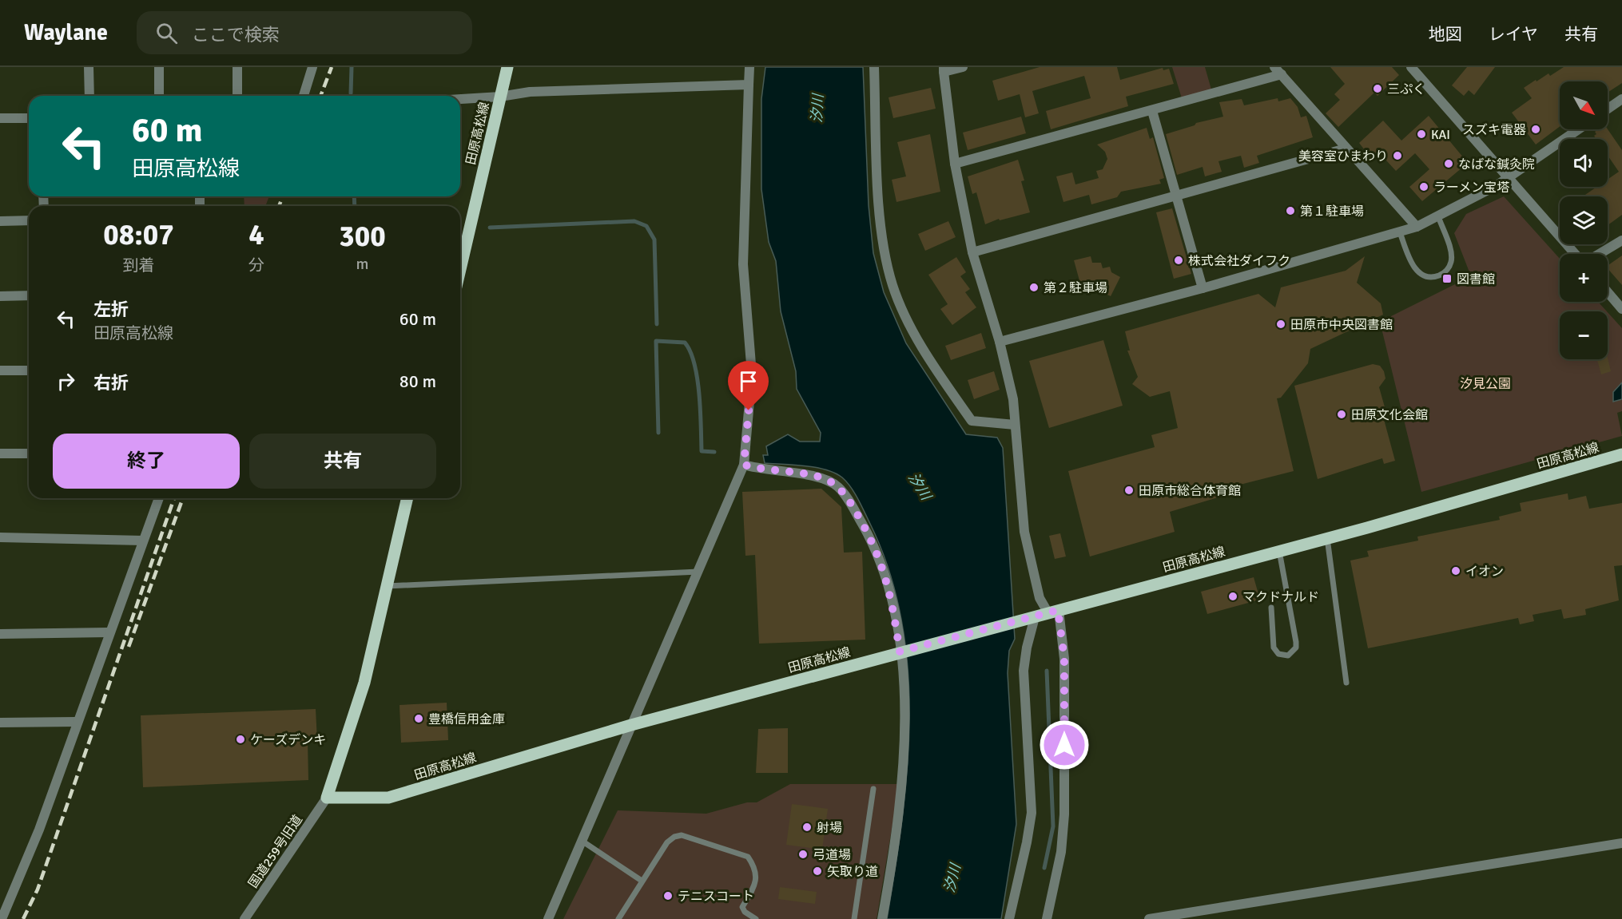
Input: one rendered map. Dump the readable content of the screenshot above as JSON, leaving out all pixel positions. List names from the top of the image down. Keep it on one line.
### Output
{"streets":{"main road":["田原高松線"],"street":["国道259号旧道"]},"crossings":[["田原高松線","国道259号旧道"]],"water":["汐川"],"parks":["汐見公園"],"places":{"other":["三ぷく","スズキ電器","KAI","美容室ひまわり","なばな鍼灸院","ラーメン宝塔","第１駐車場","株式会社ダイフク","第２駐車場","田原市中央図書館","田原文化会館","田原市総合体育館","イオン","マクドナルド","豊橋信用金庫","ケーズデンキ","射場","弓道場","矢取り道","テニスコート"],"transit":["図書館"]},"north":"bottom right","page":{"header":"Waylane","search":"ここで検索","nav":["地図","レイヤ","共有"],"map_buttons":["+","−"],"turn":["60 m","田原高松線"],"eta":["08:07","到着","4","分","300","m"],"list":[{"name":"左折","note":"田原高松線","value":"60 m"},{"name":"右折","value":"80 m"}],"buttons":["終了","共有"]}}
